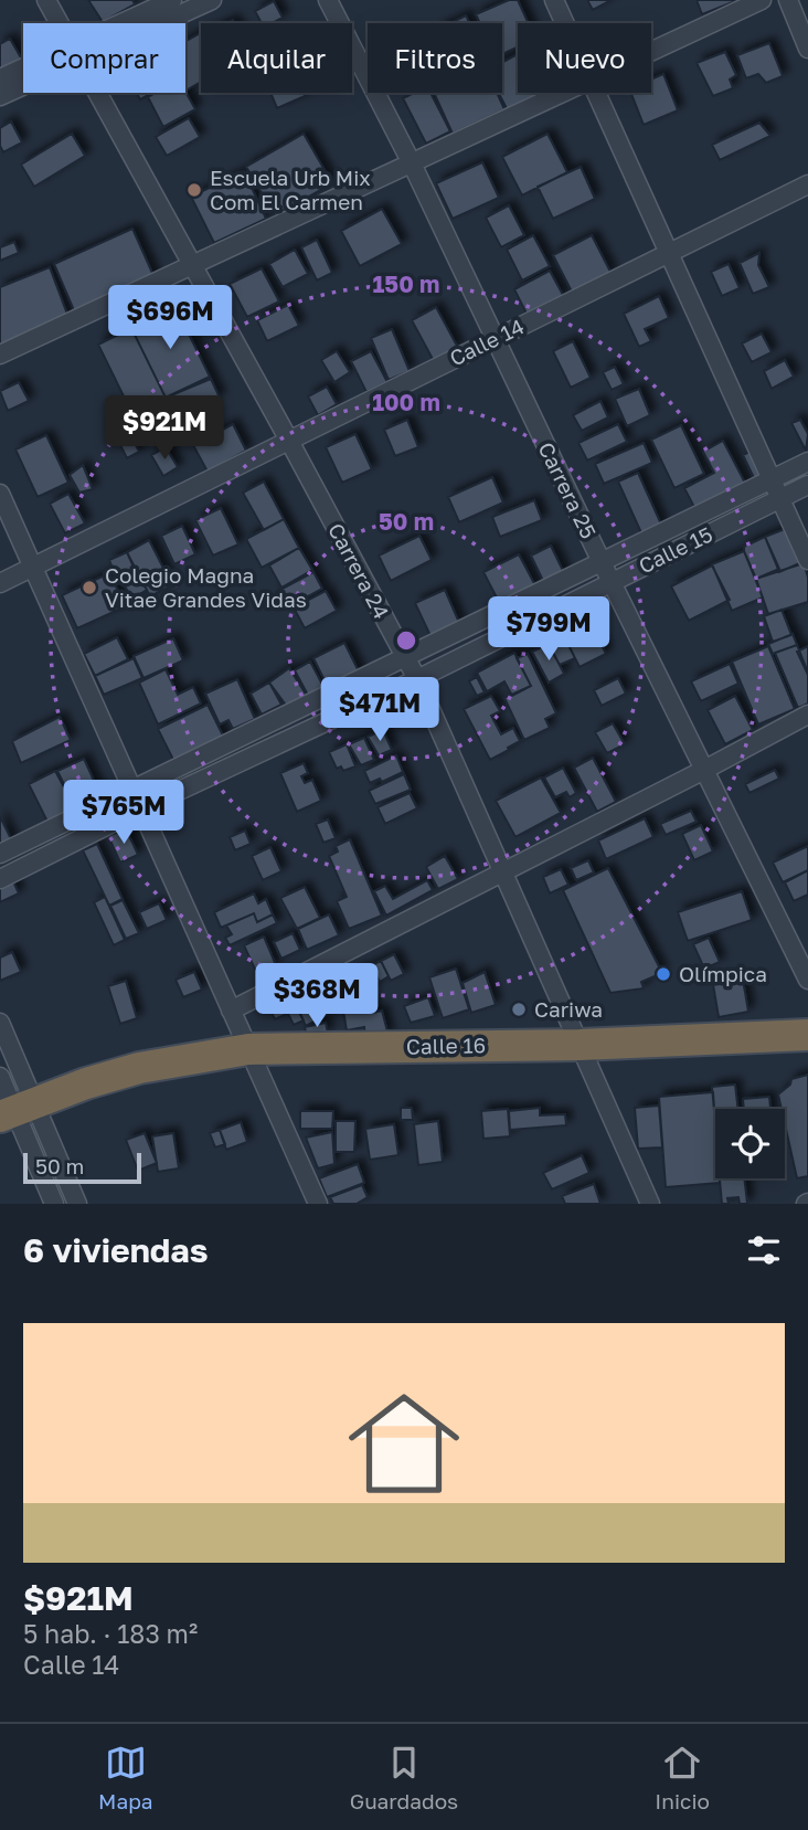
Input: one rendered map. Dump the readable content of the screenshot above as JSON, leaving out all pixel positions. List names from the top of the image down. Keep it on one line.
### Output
{"streets":{"highway":["Calle 16"],"street":["Calle 14","Carrera 25","Calle 15","Carrera 24"]},"crossings":[["Calle 14","Carrera 25"],["Calle 14","Carrera 24"],["Carrera 25","Calle 15"],["Calle 15","Carrera 24"],["Carrera 24","Calle 16"]],"places":["Escuela Urb Mix Com El Carmen","Colegio Magna Vitae Grandes Vidas","Olímpica","Cariwa"],"scale_bar":"50 m","page":{"chip":["Comprar","Alquilar","Filtros","Nuevo"],"price":["$696M","$921M","$799M","$471M","$765M","$368M"],"scale":"50 m","heading":"6 viviendas","list":[{"name":"$921M","note":"5 hab. · 183 m² · Calle 14"}],"tabs":["Mapa","Guardados","Inicio"]},"rings":["150 m","100 m","50 m"]}
